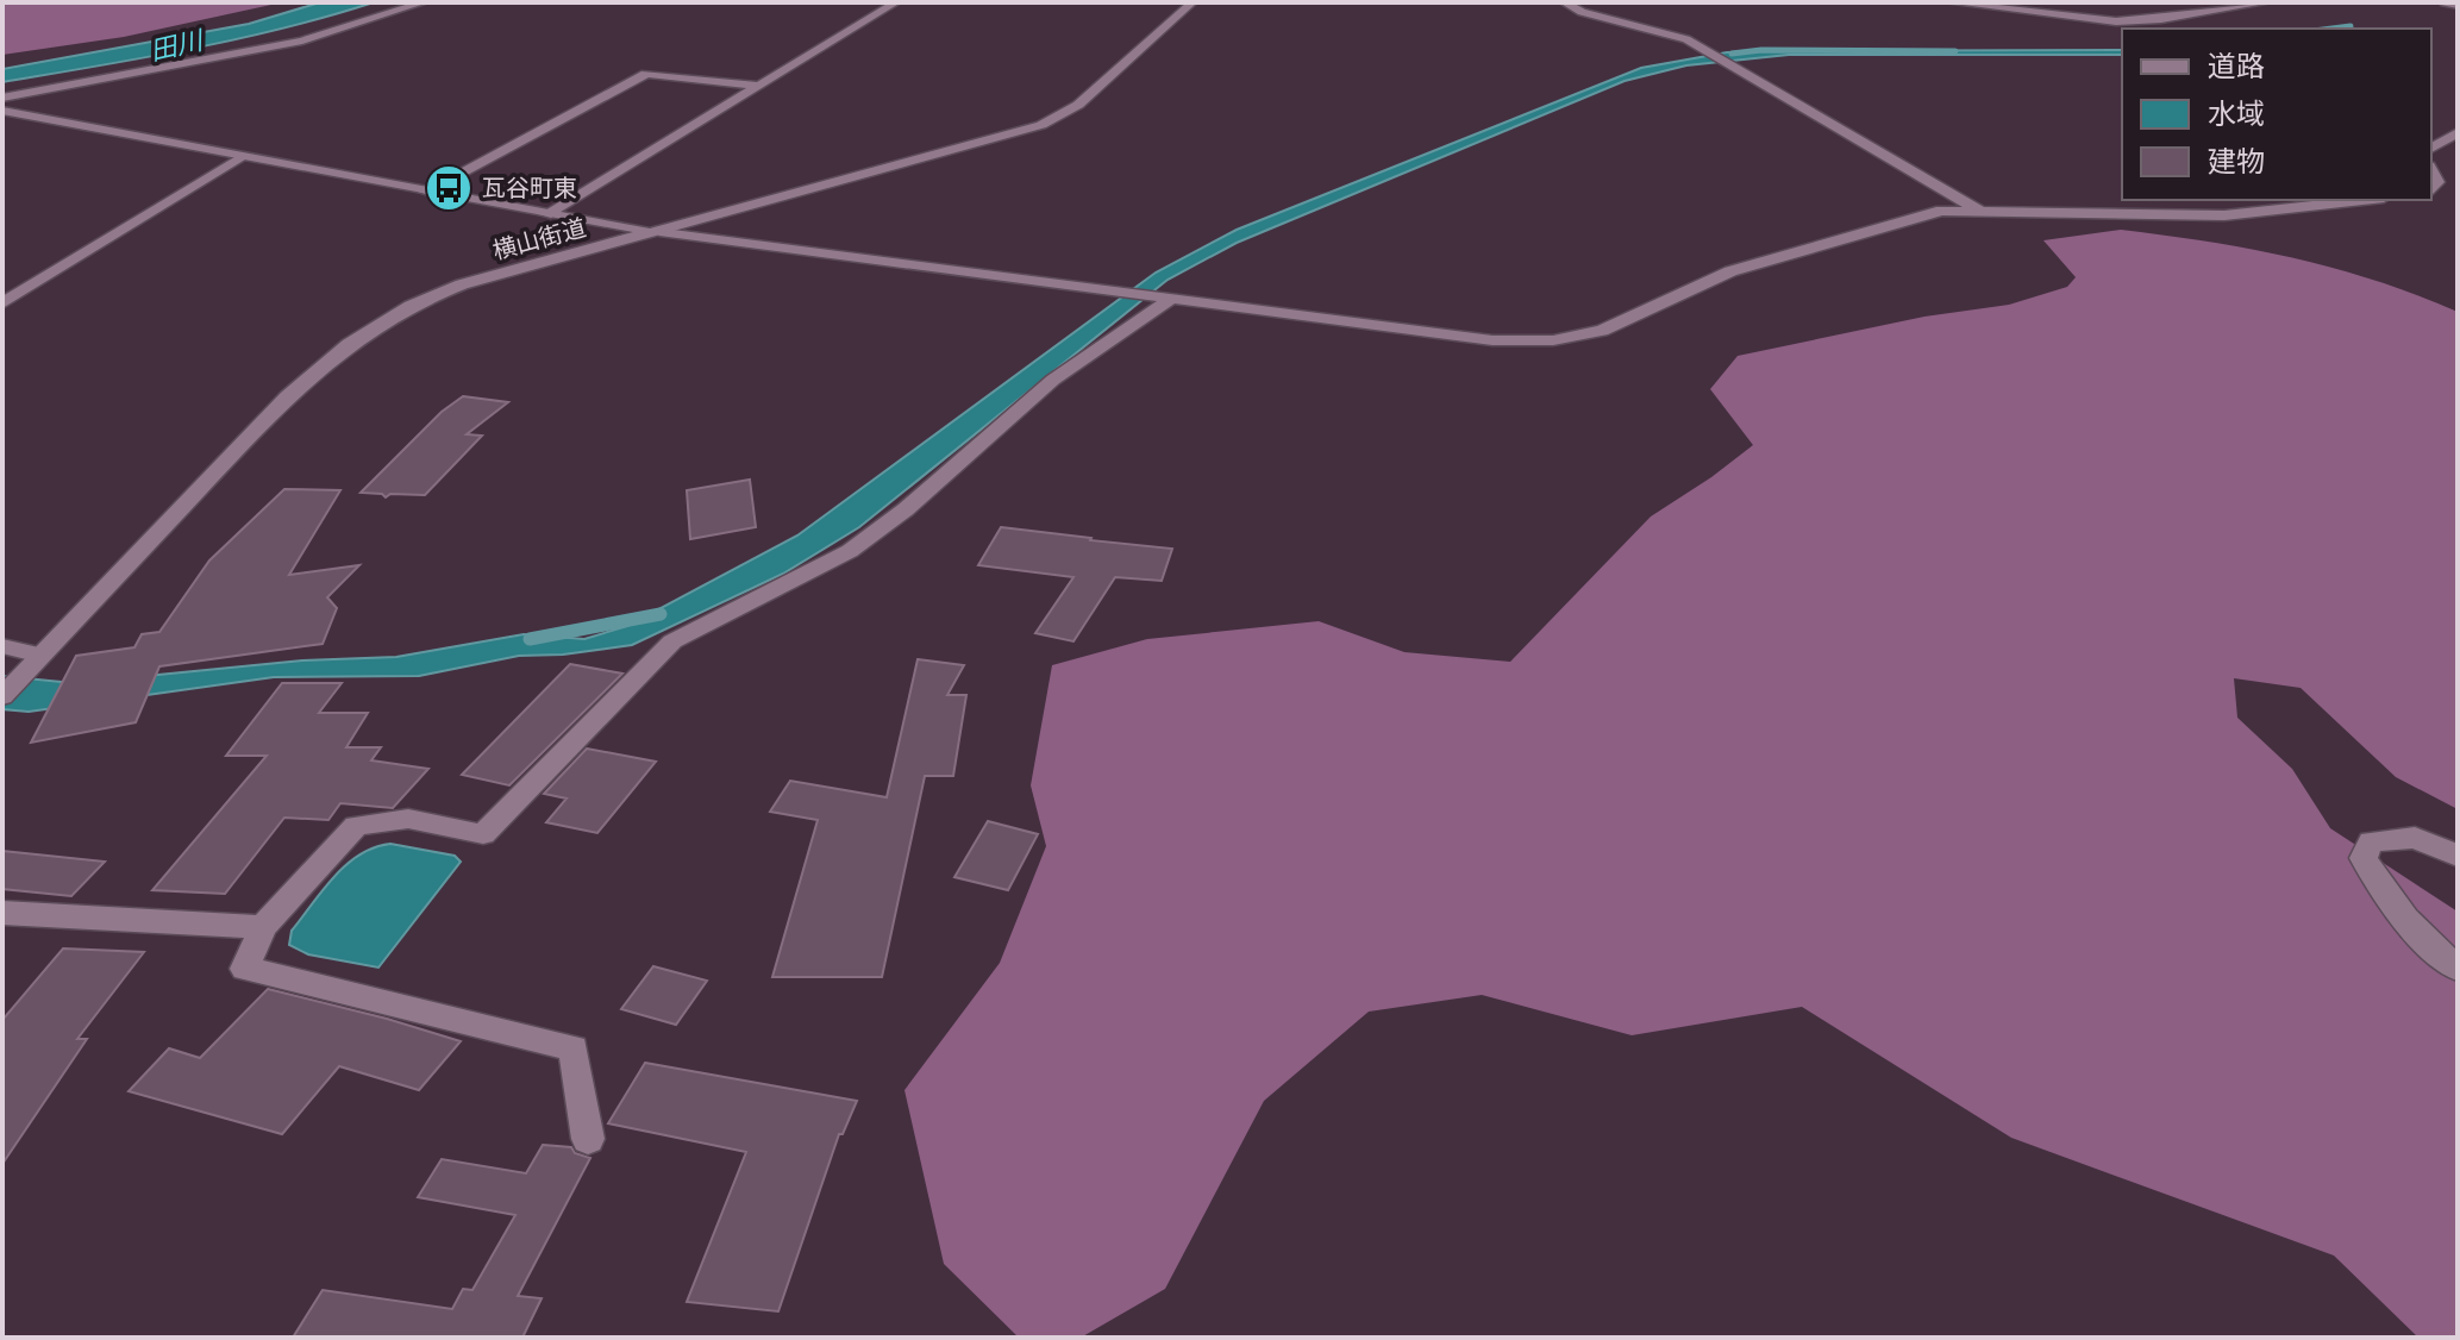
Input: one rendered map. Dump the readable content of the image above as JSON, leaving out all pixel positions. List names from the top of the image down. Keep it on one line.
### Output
{"streets":{"street":["横山街道"]},"water":["田川"],"places":{"bus stop":["瓦谷町東"]},"legend":["道路","水域","建物"]}
